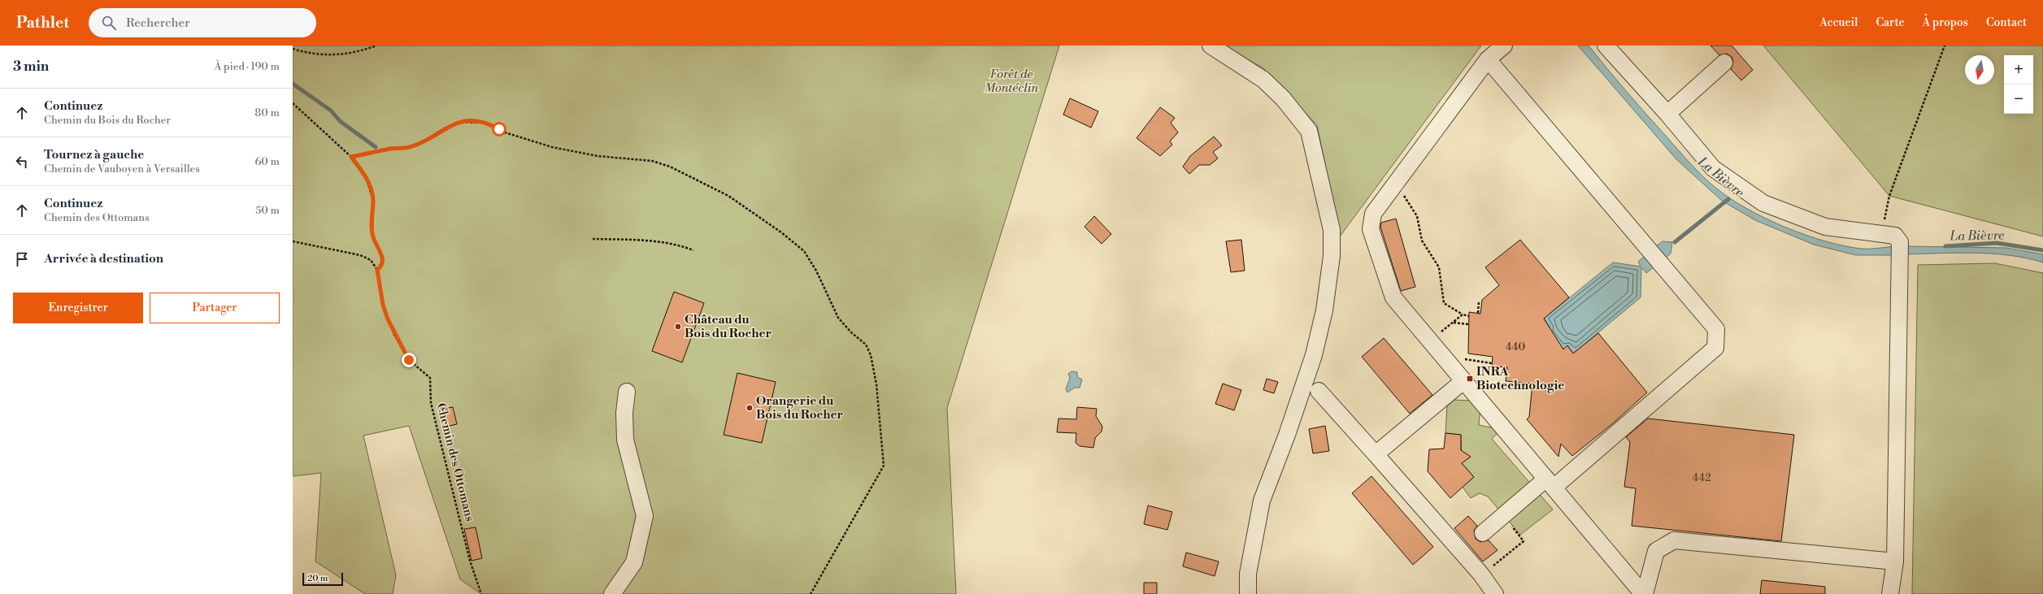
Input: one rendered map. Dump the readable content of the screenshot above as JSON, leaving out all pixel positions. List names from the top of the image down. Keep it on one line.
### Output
{"streets":{"path":["Chemin des Ottomans"]},"water":["La Bièvre"],"parks":["Forêt de Montéclin"],"places":{"other":["Château du Bois du Rocher","Orangerie du Bois du Rocher"],"transit":["INRA Biotechnologie"]},"house_numbers":["440","442"],"scale_bar":"20 m","north":"bottom","page":{"header":"Pathlet","search":"Rechercher","nav":["Accueil","Carte","À propos","Contact"],"heading":["3 min","À pied · 190 m"],"map_buttons":["+","−"],"list":[["Continuez","Chemin du Bois du Rocher","80 m"],["Tournez à gauche","Chemin de Vauboyen à Versailles","60 m"],["Continuez","Chemin des Ottomans","50 m"],"Arrivée à destination"],"buttons":["Enregistrer","Partager"],"scale":"20 m"}}
